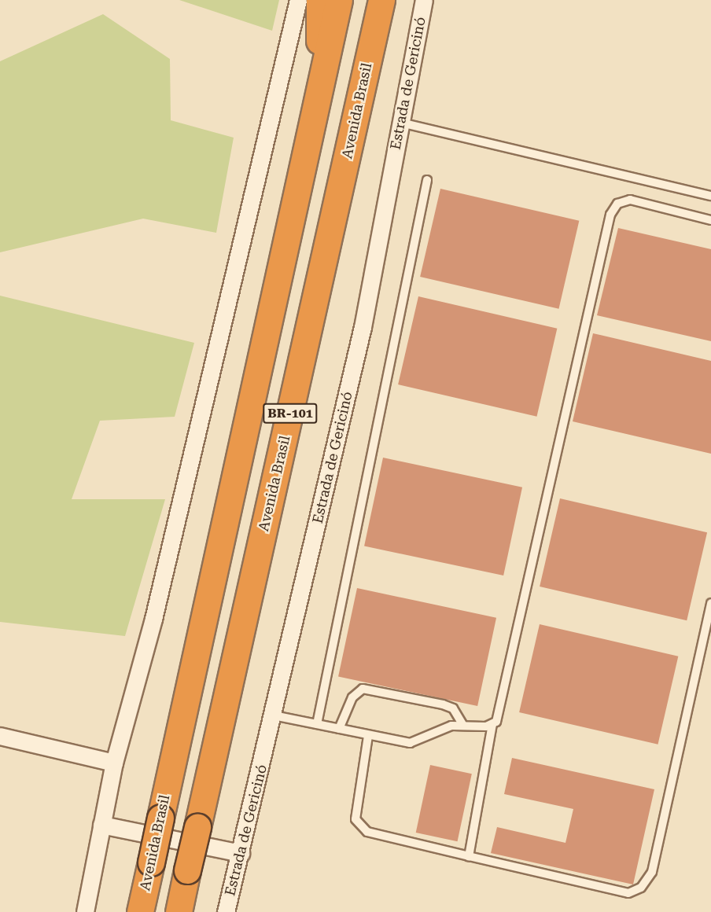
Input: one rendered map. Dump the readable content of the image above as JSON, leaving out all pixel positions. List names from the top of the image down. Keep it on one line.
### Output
{"streets":{"highway":["Avenida Brasil","BR-101"],"street":["Estrada de Gericinó"]}}
